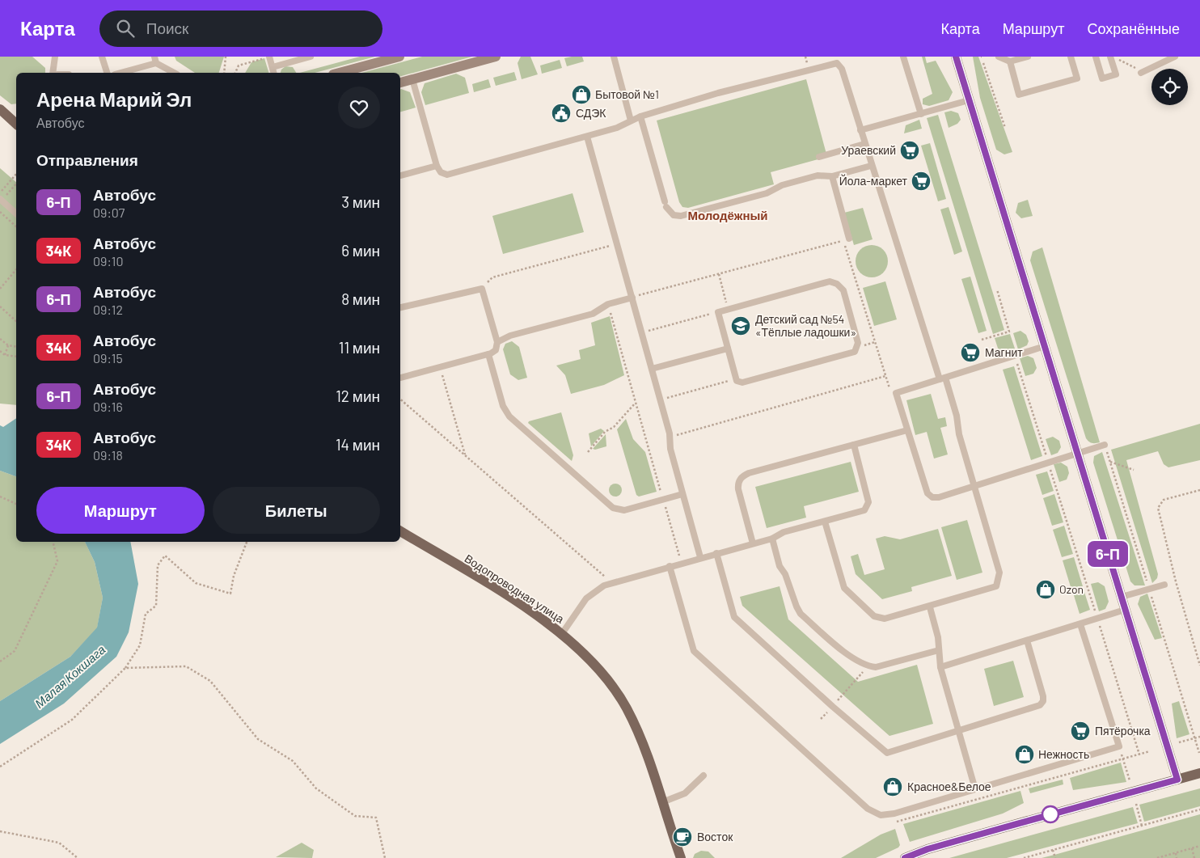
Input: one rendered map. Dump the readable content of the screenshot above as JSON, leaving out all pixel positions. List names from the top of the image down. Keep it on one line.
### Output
{"streets":{"main road":["Водопроводная улица"]},"districts":["Молодёжный"],"water":["Малая Кокшага"],"places":{"shop":["Бытовой №1","Ozon","Нежность","Красное&Белое"],"public building":["СДЭК"],"supermarket":["Ураевский","Йола-маркет","Магнит","Пятёрочка"],"school or university":["Детский сад №54 «Тёплые ладошки»"],"cafe":["Восток"]},"lines":["bus line 6-П"],"page":{"header":"Карта","search":"Поиск","nav":["Карта","Маршрут","Сохранённые"],"on_map":"6-П","heading":[["Арена Марий Эл","Автобус"],"Отправления"],"list":[{"mark":"6-П","name":"Автобус","note":"09:07","value":"3 мин"},{"mark":"34К","name":"Автобус","note":"09:10","value":"6 мин"},{"mark":"6-П","name":"Автобус","note":"09:12","value":"8 мин"},{"mark":"34К","name":"Автобус","note":"09:15","value":"11 мин"},{"mark":"6-П","name":"Автобус","note":"09:16","value":"12 мин"},{"mark":"34К","name":"Автобус","note":"09:18","value":"14 мин"}],"buttons":["Маршрут","Билеты"]}}
